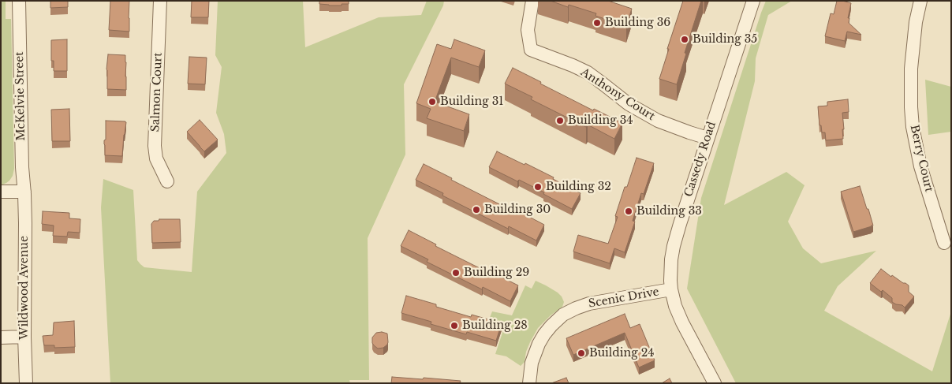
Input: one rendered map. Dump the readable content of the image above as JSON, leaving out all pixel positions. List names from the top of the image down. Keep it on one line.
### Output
{"streets":{"street":["Salmon Court","Anthony Court","McKelvie Street","Berry Court","Cassedy Road","Wildwood Avenue","Scenic Drive"]},"crossings":[["Anthony Court","Cassedy Road"],["McKelvie Street","Wildwood Avenue"],["Cassedy Road","Scenic Drive"]],"places":["Building 36","Building 35","Building 31","Building 34","Building 32","Building 30","Building 33","Building 29","Building 28","Building 24"]}
